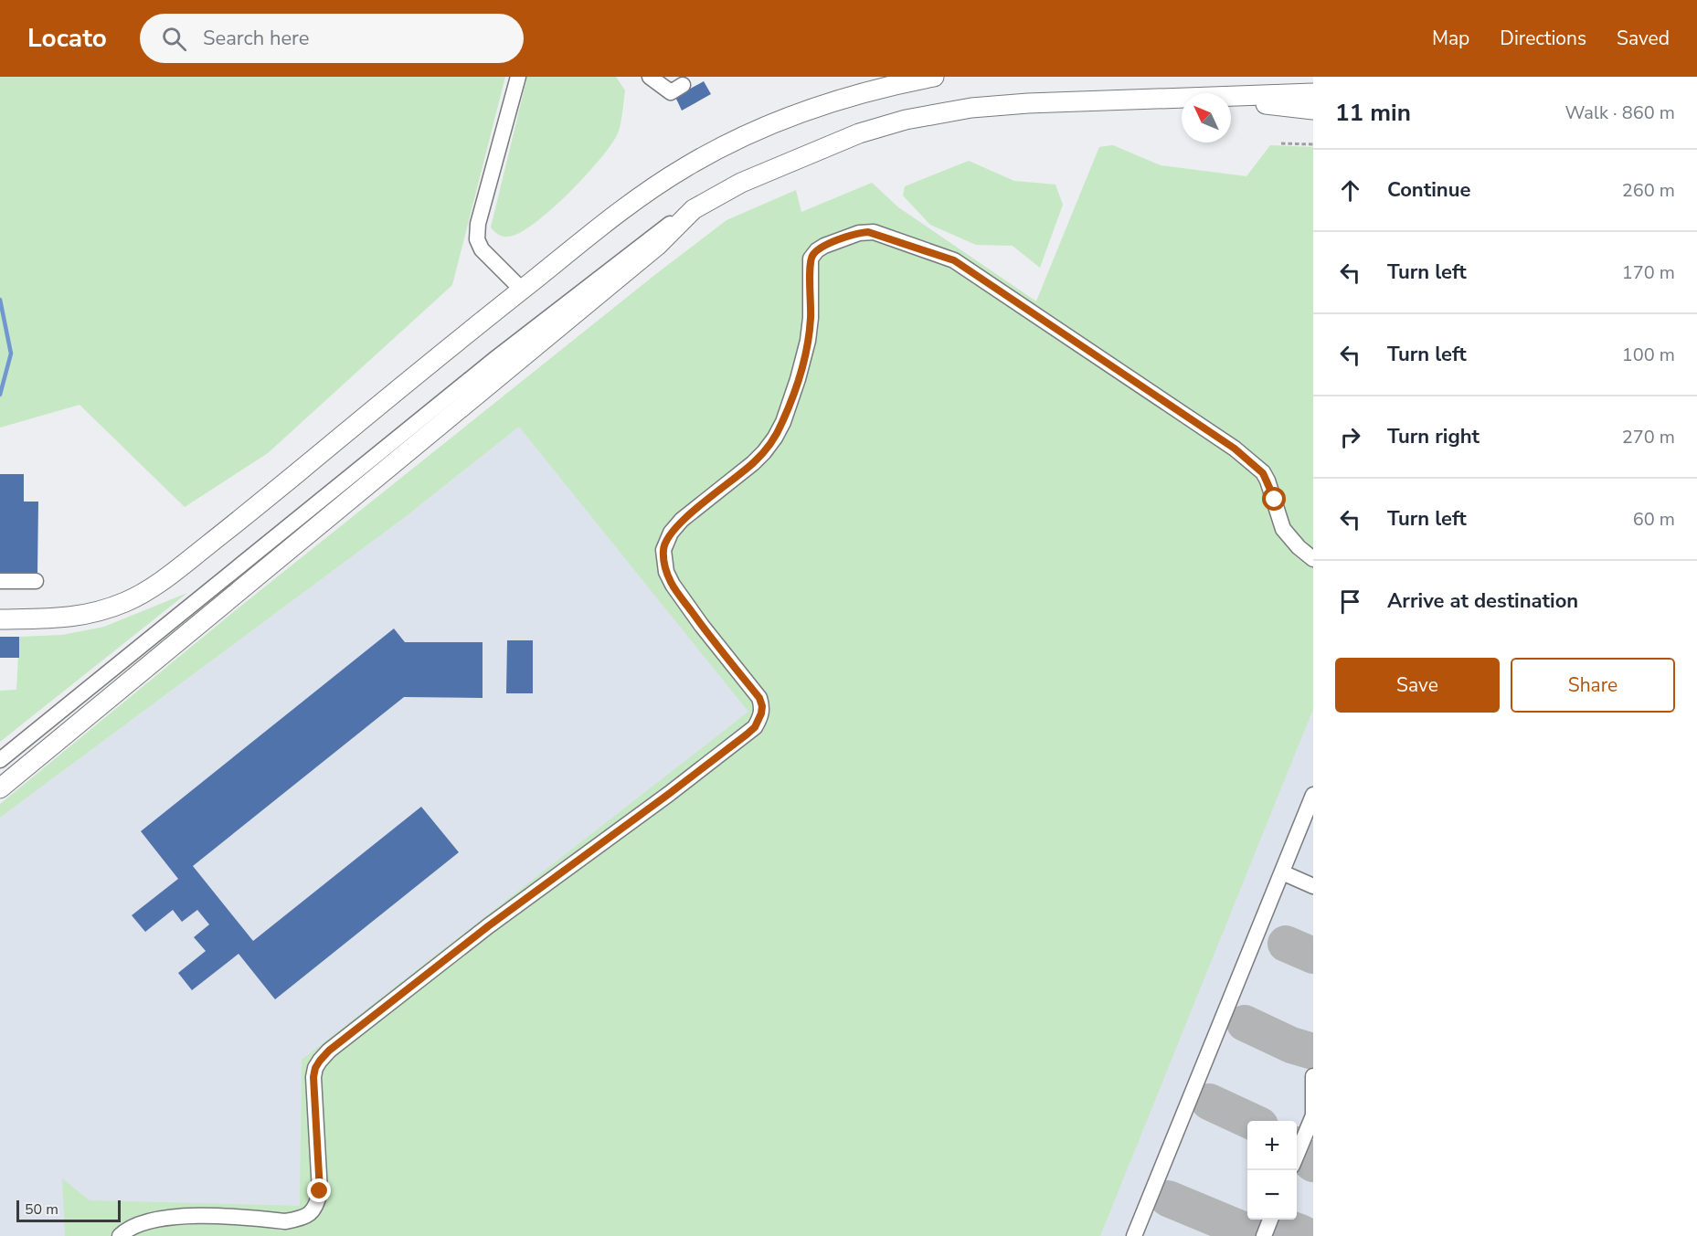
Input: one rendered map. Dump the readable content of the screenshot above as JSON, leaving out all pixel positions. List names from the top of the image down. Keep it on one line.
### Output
{"scale_bar":"50 m","north":"top left","page":{"header":"Locato","search":"Search here","nav":["Map","Directions","Saved"],"heading":["11 min","Walk · 860 m"],"list":[["Continue","260 m"],["Turn left","170 m"],["Turn left","100 m"],["Turn right","270 m"],["Turn left","60 m"],"Arrive at destination"],"buttons":["Save","Share"],"map_buttons":["+","−"],"scale":"50 m"}}
